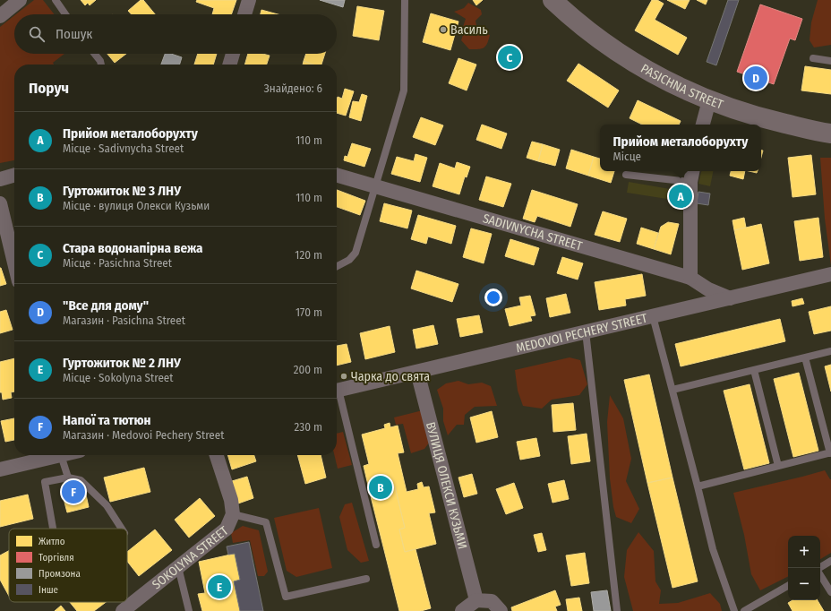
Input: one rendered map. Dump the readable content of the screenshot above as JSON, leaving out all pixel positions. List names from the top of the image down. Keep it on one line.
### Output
{"streets":{"main road":["PASICHNA STREET"],"street":["SADIVNYCHA STREET","MEDOVOI PECHERY STREET","ВУЛИЦЯ ОЛЕКСИ КУЗЬМИ","SOKOLYNA STREET"]},"crossings":[["SADIVNYCHA STREET","MEDOVOI PECHERY STREET"],["MEDOVOI PECHERY STREET","ВУЛИЦЯ ОЛЕКСИ КУЗЬМИ"]],"places":["Василь","Чарка до свята"],"legend":["Житло","Торгівля","Промзона","Інше"],"page":{"search":"Пошук","pins":["C","D","A","B","F","E"],"heading":["Поруч","Знайдено: 6"],"list":[{"mark":"A","name":"Прийом металоборухту","note":"Місце · Sadivnycha Street","value":"110 m"},{"mark":"B","name":"Гуртожиток № 3 ЛНУ","note":"Місце · вулиця Олекси Кузьми","value":"110 m"},{"mark":"C","name":"Стара водонапірна вежа","note":"Місце · Pasichna Street","value":"120 m"},{"mark":"D","name":"\"Все для дому\"","note":"Магазин · Pasichna Street","value":"170 m"},{"mark":"E","name":"Гуртожиток № 2 ЛНУ","note":"Місце · Sokolyna Street","value":"200 m"},{"mark":"F","name":"Напої та тютюн","note":"Магазин · Medovoi Pechery Street","value":"230 m"}],"popup":["Прийом металоборухту","Місце"],"map_buttons":["+","−"]}}
